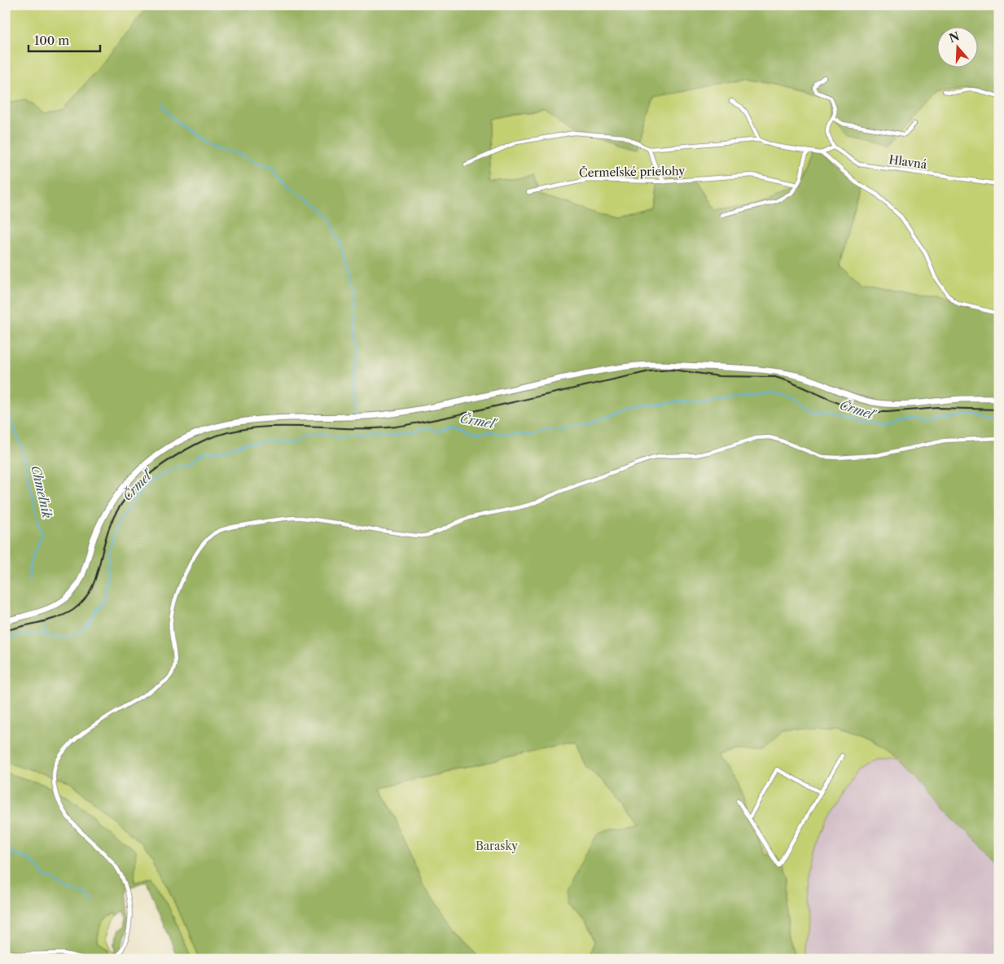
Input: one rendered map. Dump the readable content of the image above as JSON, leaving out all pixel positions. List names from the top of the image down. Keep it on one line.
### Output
{"streets":{"street":["Hlavná","Čermeľské prielohy"]},"water":["Črmeľ","Chmeľník"],"parks":["Barasky"],"scale_bar":"100 m","north":"top"}
